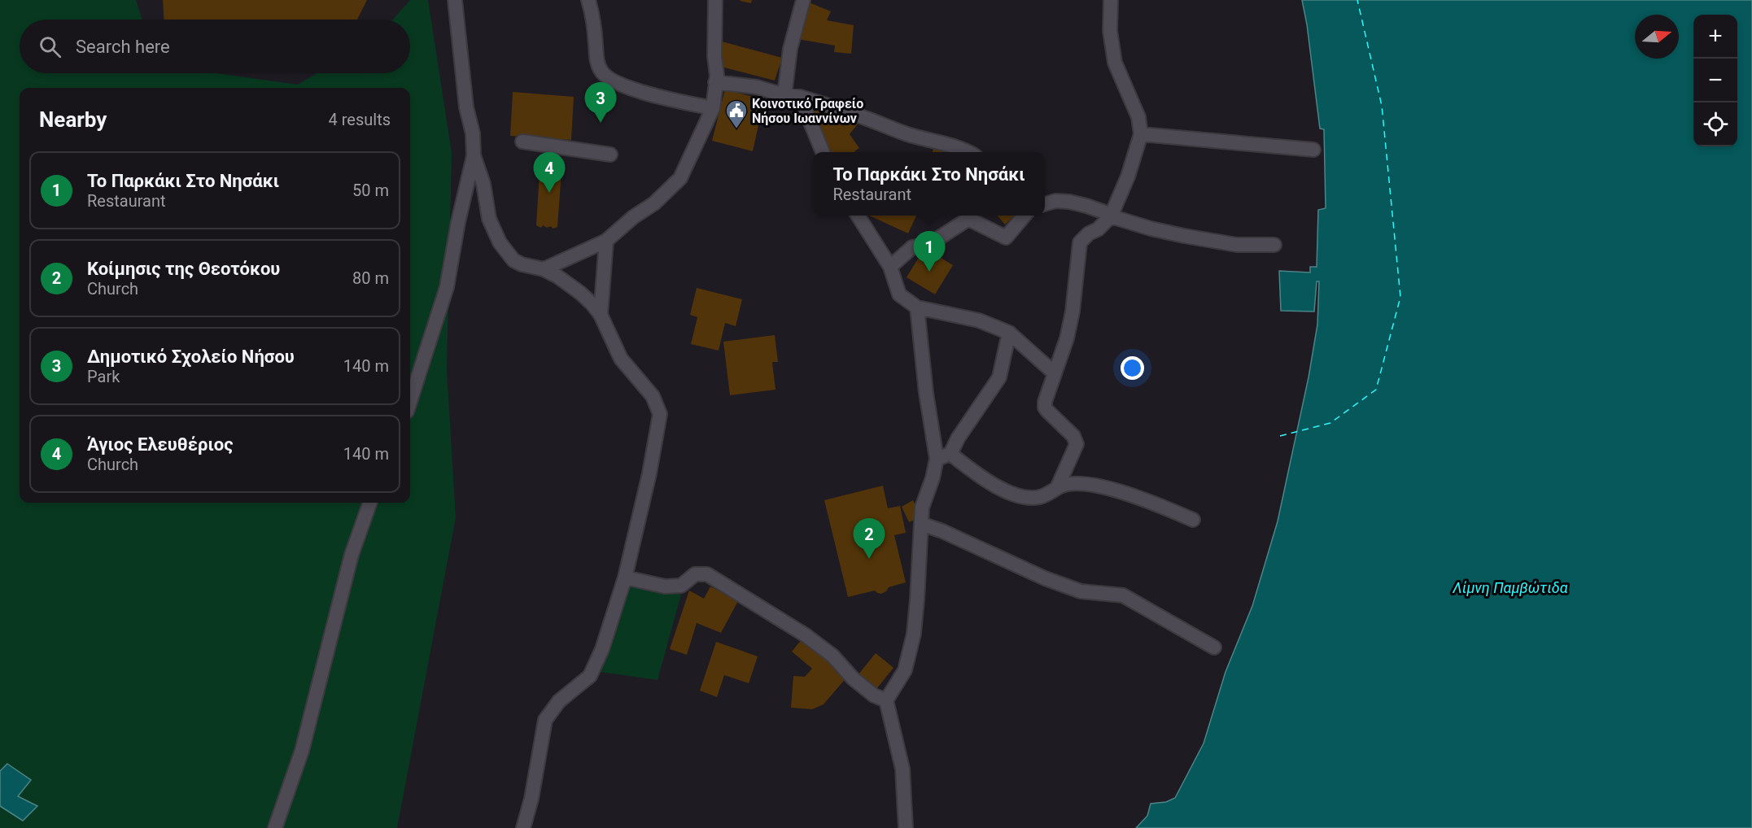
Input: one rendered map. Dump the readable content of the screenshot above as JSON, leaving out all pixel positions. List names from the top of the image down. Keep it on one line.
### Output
{"water":["Λίμνη Παμβώτιδα"],"places":{"public building":["Κοινοτικό Γραφείο Νήσου Ιωαννίνων"]},"north":"right","page":{"map_buttons":["+","−"],"search":"Search here","pins":["3","4","1","2"],"heading":["Nearby","4 results"],"list":[{"mark":"1","name":"Το Παρκάκι Στο Νησάκι","note":"Restaurant","value":"50 m"},{"mark":"2","name":"Κοίμησις της Θεοτόκου","note":"Church","value":"80 m"},{"mark":"3","name":"Δημοτικό Σχολείο Νήσου","note":"Park","value":"140 m"},{"mark":"4","name":"Άγιος Ελευθέριος","note":"Church","value":"140 m"}],"popup":["Το Παρκάκι Στο Νησάκι","Restaurant"]}}
